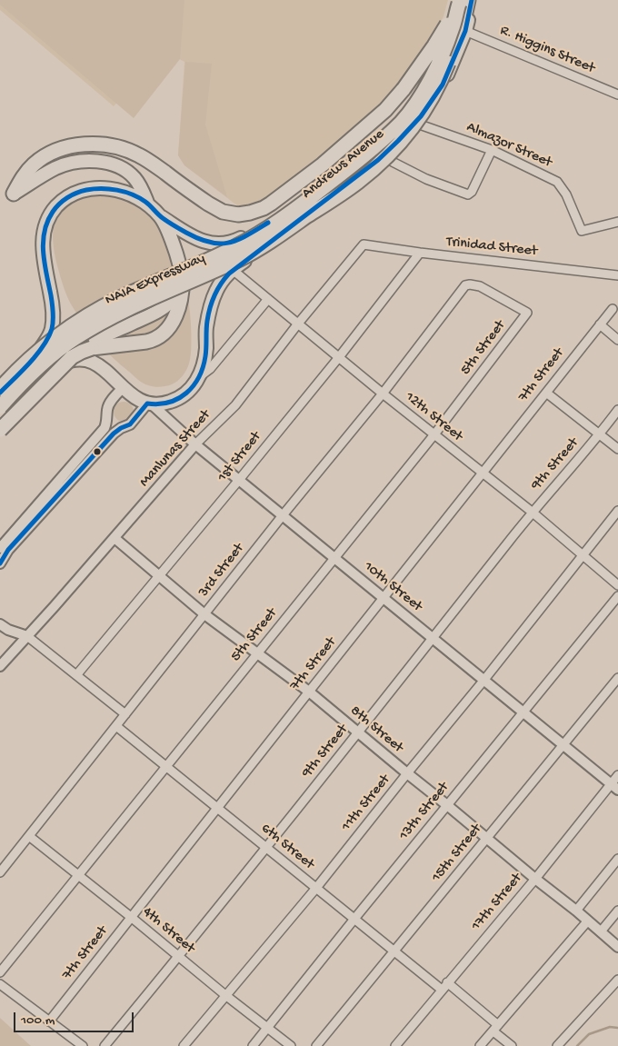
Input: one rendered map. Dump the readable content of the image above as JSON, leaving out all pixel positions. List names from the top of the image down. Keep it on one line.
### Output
{"streets":{"highway":["NAIA Expressway"],"main road":["Andrews Avenue"],"street":["R. Higgins Street","Almazor Street","Trinidad Street","5th Street","7th Street","12th Street","Manlunas Street","1st Street","9th Street","3rd Street","10th Street","8th Street","11th Street","13th Street","6th Street","15th Street","17th Street","4th Street"]},"crossings":[["R. Higgins Street","Andrews Avenue"],["Almazor Street","Andrews Avenue"],["Andrews Avenue","NAIA Expressway"],["Andrews Avenue","12th Street"],["Trinidad Street","Manlunas Street"],["Trinidad Street","1st Street"],["5th Street","12th Street"],["5th Street","3rd Street"],["5th Street","10th Street"],["5th Street","8th Street"],["5th Street","6th Street"],["5th Street","4th Street"],["7th Street","12th Street"],["7th Street","10th Street"],["7th Street","8th Street"],["7th Street","6th Street"],["7th Street","4th Street"],["12th Street","Manlunas Street"],["12th Street","1st Street"],["12th Street","9th Street"],["12th Street","3rd Street"],["12th Street","11th Street"],["Manlunas Street","10th Street"],["Manlunas Street","8th Street"],["1st Street","10th Street"],["1st Street","8th Street"],["9th Street","10th Street"],["9th Street","8th Street"],["9th Street","6th Street"],["9th Street","4th Street"],["3rd Street","10th Street"],["3rd Street","8th Street"],["3rd Street","6th Street"],["3rd Street","4th Street"],["10th Street","11th Street"],["10th Street","13th Street"],["10th Street","15th Street"],["10th Street","17th Street"],["8th Street","11th Street"],["8th Street","13th Street"],["8th Street","15th Street"],["8th Street","17th Street"],["11th Street","6th Street"],["11th Street","4th Street"],["13th Street","6th Street"],["13th Street","4th Street"],["6th Street","15th Street"],["6th Street","17th Street"]],"scale_bar":"100 m"}
